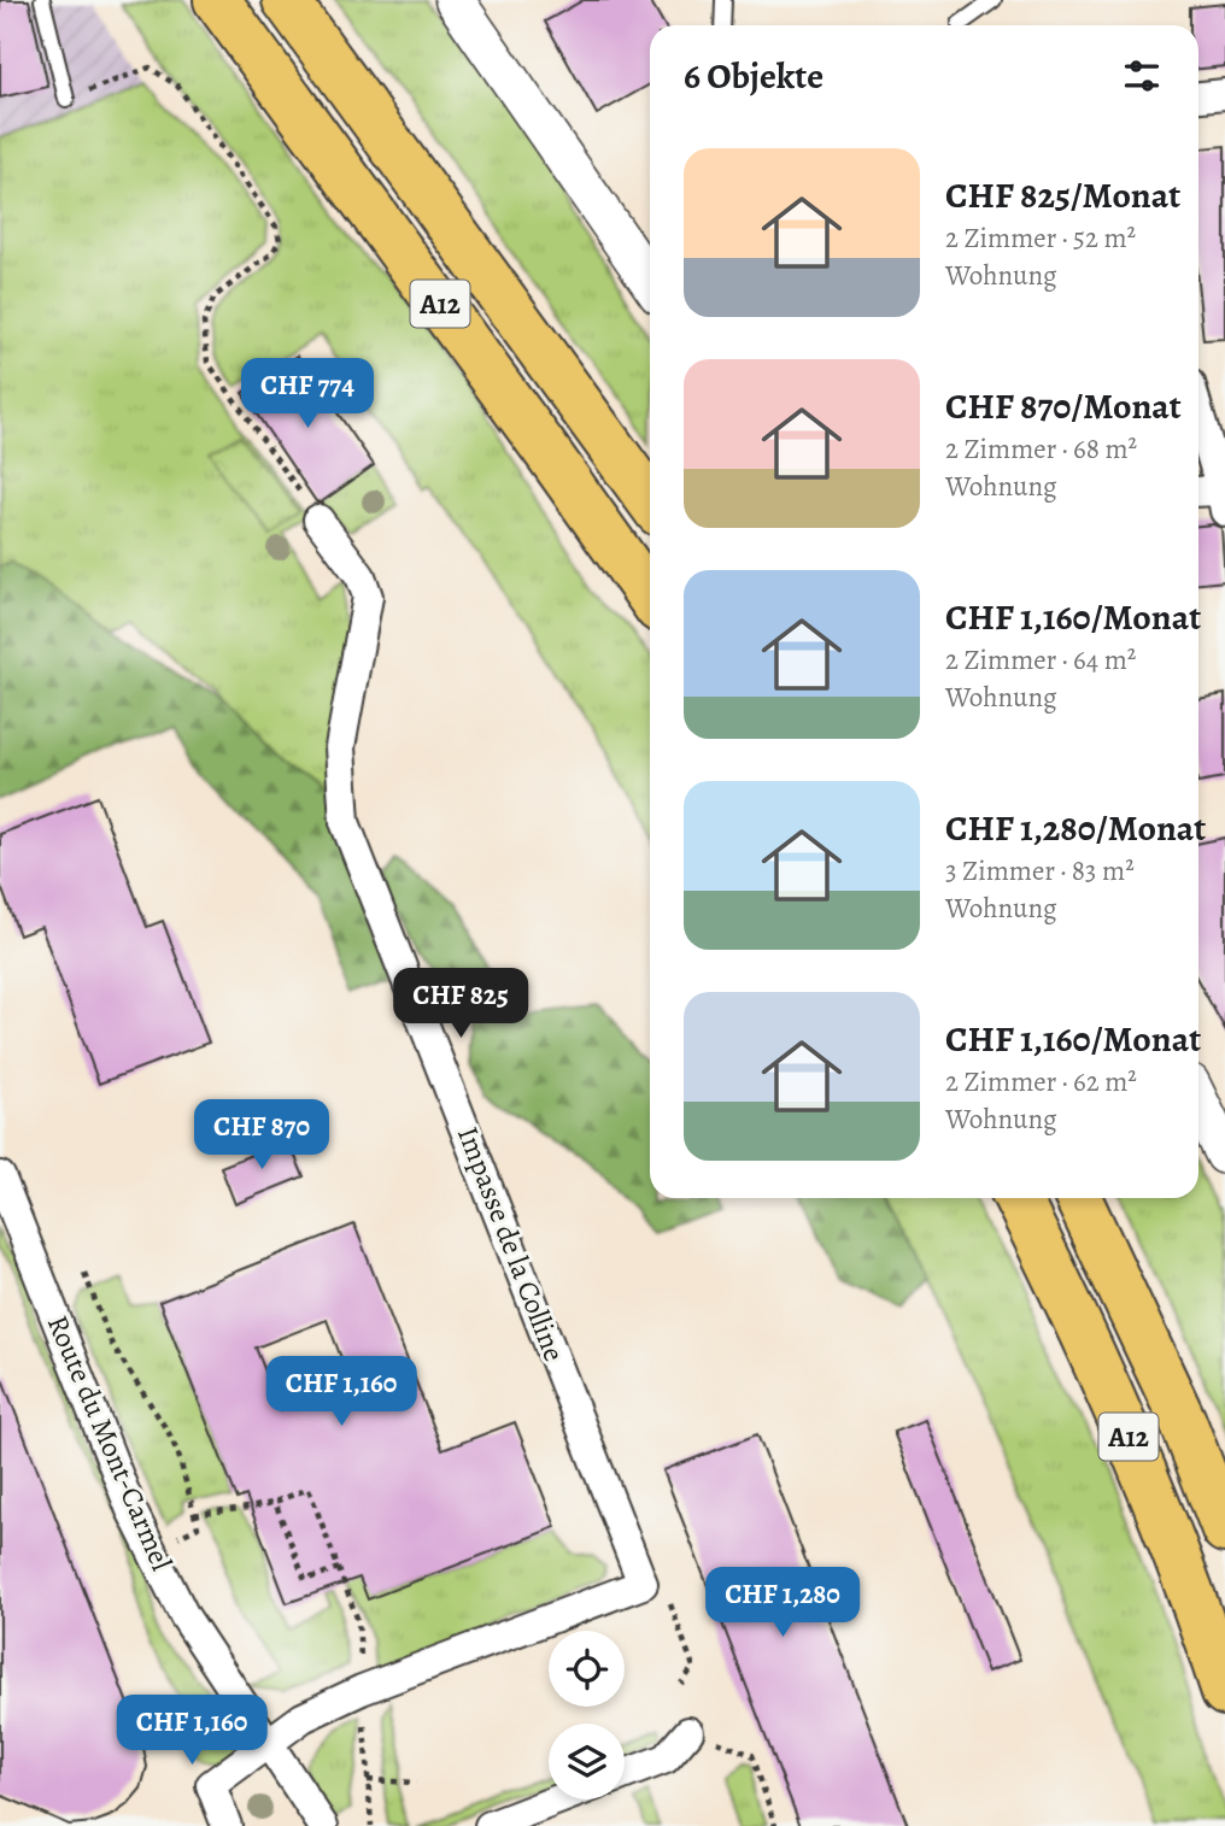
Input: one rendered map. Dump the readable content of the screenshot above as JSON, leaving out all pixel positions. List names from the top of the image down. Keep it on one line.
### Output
{"streets":{"highway":["A12"],"street":["Impasse de la Colline","Route du Mont-Carmel"]},"page":{"heading":"6 Objekte","list":[{"name":"CHF 825/Monat","note":"2 Zimmer · 52 m² · Wohnung"},{"name":"CHF 870/Monat","note":"2 Zimmer · 68 m² · Wohnung"},{"name":"CHF 1,160/Monat","note":"2 Zimmer · 64 m² · Wohnung"},{"name":"CHF 1,280/Monat","note":"3 Zimmer · 83 m² · Wohnung"},{"name":"CHF 1,160/Monat","note":"2 Zimmer · 62 m² · Wohnung"}],"price":["CHF 774","CHF 825","CHF 870","CHF 1,160","CHF 1,280","CHF 1,160"]}}
